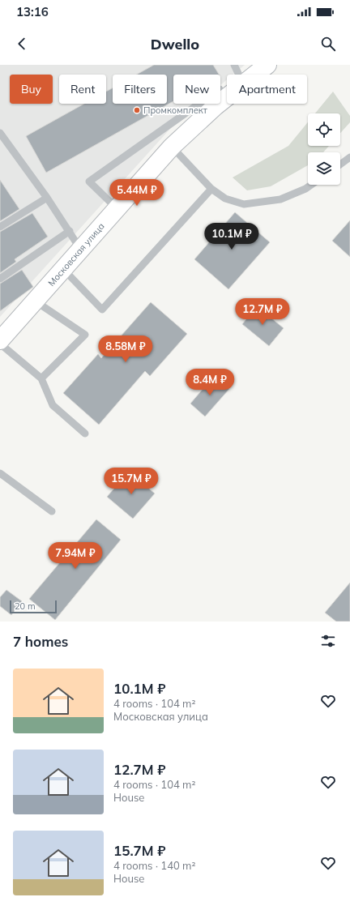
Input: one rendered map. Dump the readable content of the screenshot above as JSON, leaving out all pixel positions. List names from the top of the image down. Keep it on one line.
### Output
{"streets":{"main road":["Московская улица"]},"places":["Промкомплект"],"scale_bar":"20 m","page":{"status":"13:16","header":"Dwello","chip":["Buy","Rent","Filters","New","Apartment"],"price":["5.44M ₽","10.1M ₽","12.7M ₽","8.58M ₽","8.4M ₽","15.7M ₽","7.94M ₽"],"scale":"20 m","heading":"7 homes","list":[{"name":"10.1M ₽","note":"4 rooms · 104 m² · Московская улица"},{"name":"12.7M ₽","note":"4 rooms · 104 m² · House"},{"name":"15.7M ₽","note":"4 rooms · 140 m² · House"}]}}
